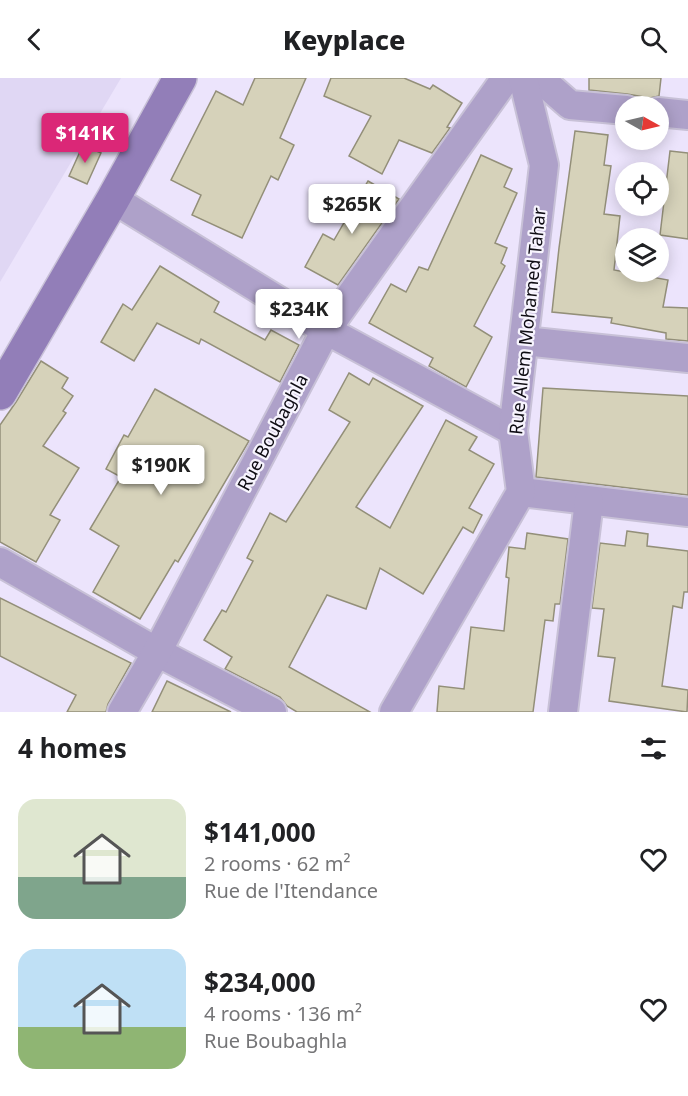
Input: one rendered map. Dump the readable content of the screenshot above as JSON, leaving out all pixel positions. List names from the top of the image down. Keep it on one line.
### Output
{"streets":{"street":["Rue Allem Mohamed Tahar","Rue Boubaghla"]},"north":"right","page":{"header":"Keyplace","price":["$141K","$265K","$234K","$190K"],"heading":"4 homes","list":[{"name":"$141,000","note":"2 rooms · 62 m² · Rue de l'Itendance"},{"name":"$234,000","note":"4 rooms · 136 m² · Rue Boubaghla"}]}}
